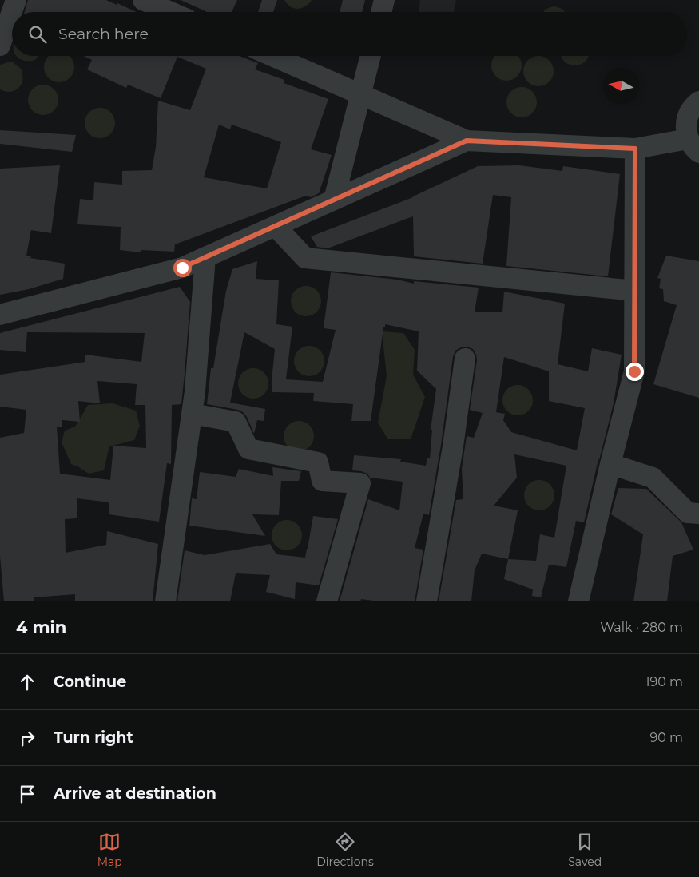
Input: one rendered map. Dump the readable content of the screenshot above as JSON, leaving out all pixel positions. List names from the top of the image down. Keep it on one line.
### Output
{"north":"left","page":{"search":"Search here","heading":["4 min","Walk · 280 m"],"list":[["Continue","190 m"],["Turn right","90 m"],"Arrive at destination"],"nav":["Map","Directions","Saved"]}}
